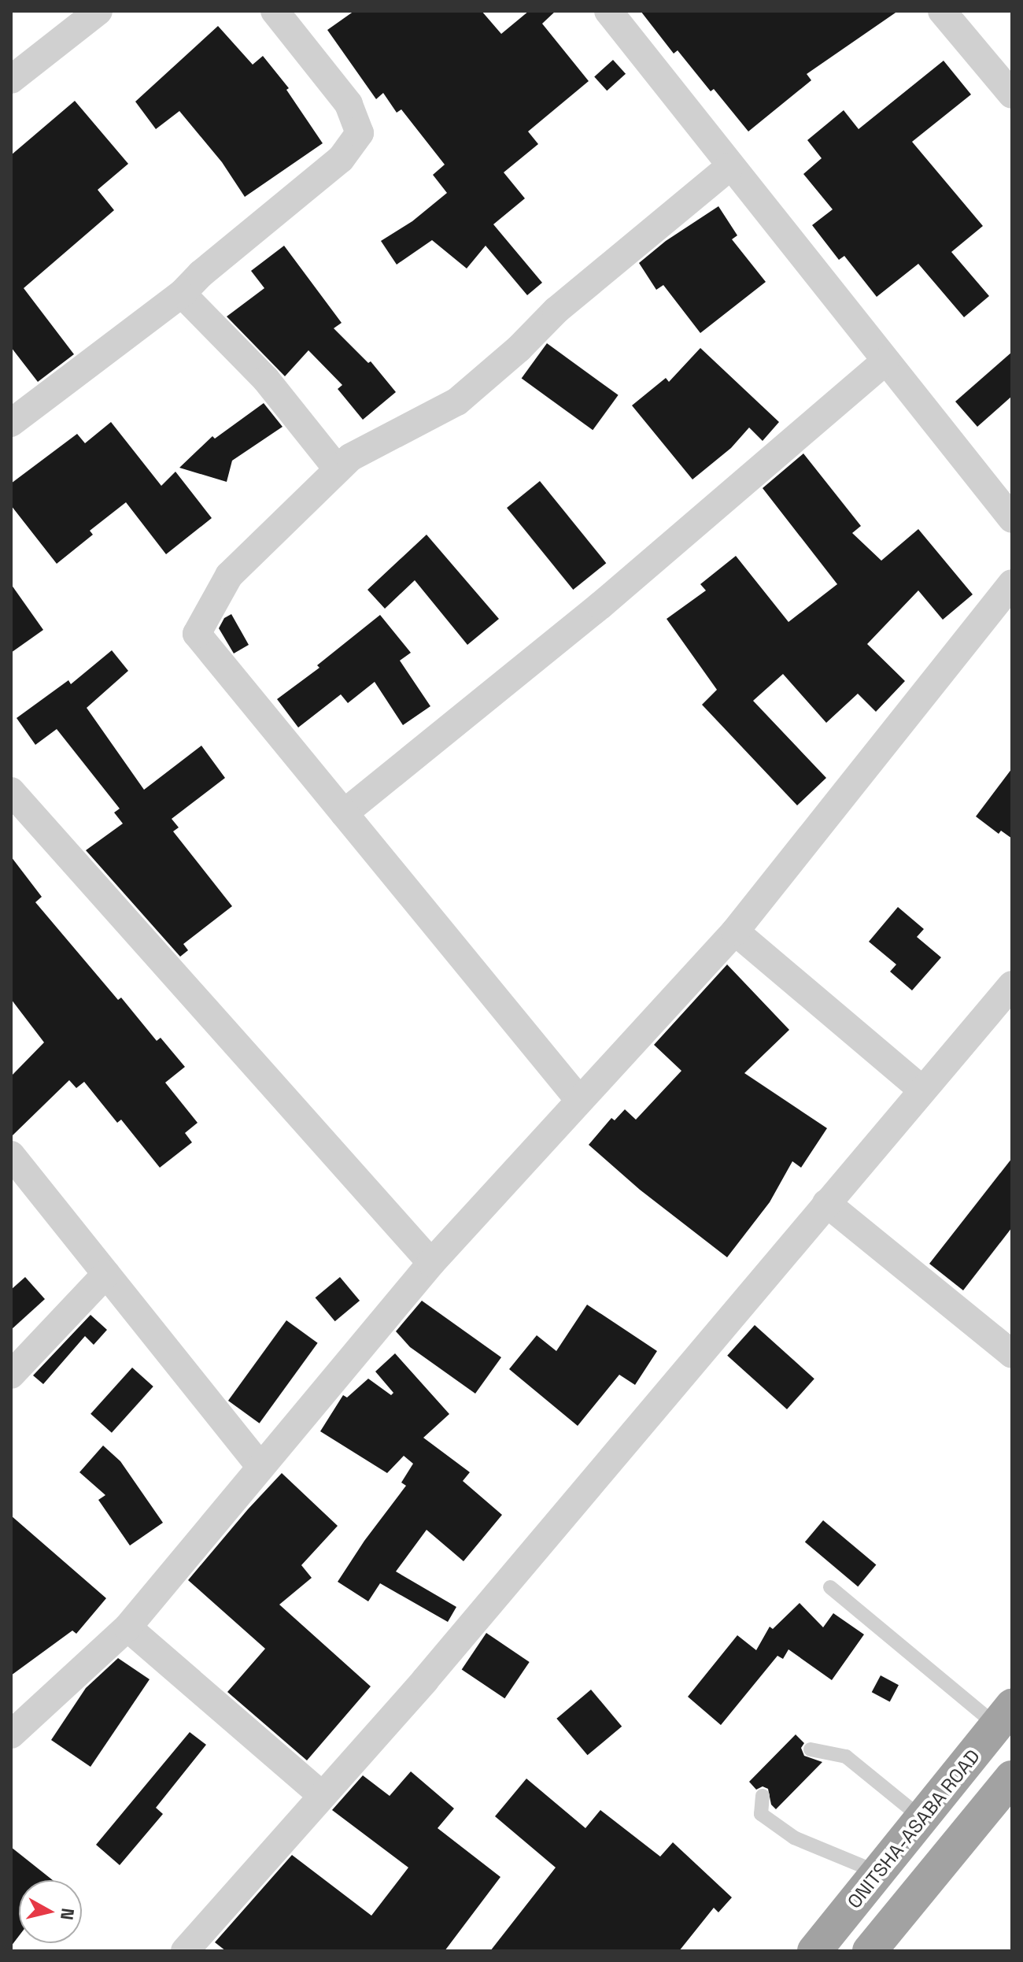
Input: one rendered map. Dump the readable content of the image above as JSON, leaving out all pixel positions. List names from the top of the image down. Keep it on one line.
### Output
{"streets":{"highway":["ONITSHA-ASABA ROAD"]},"north":"right"}
